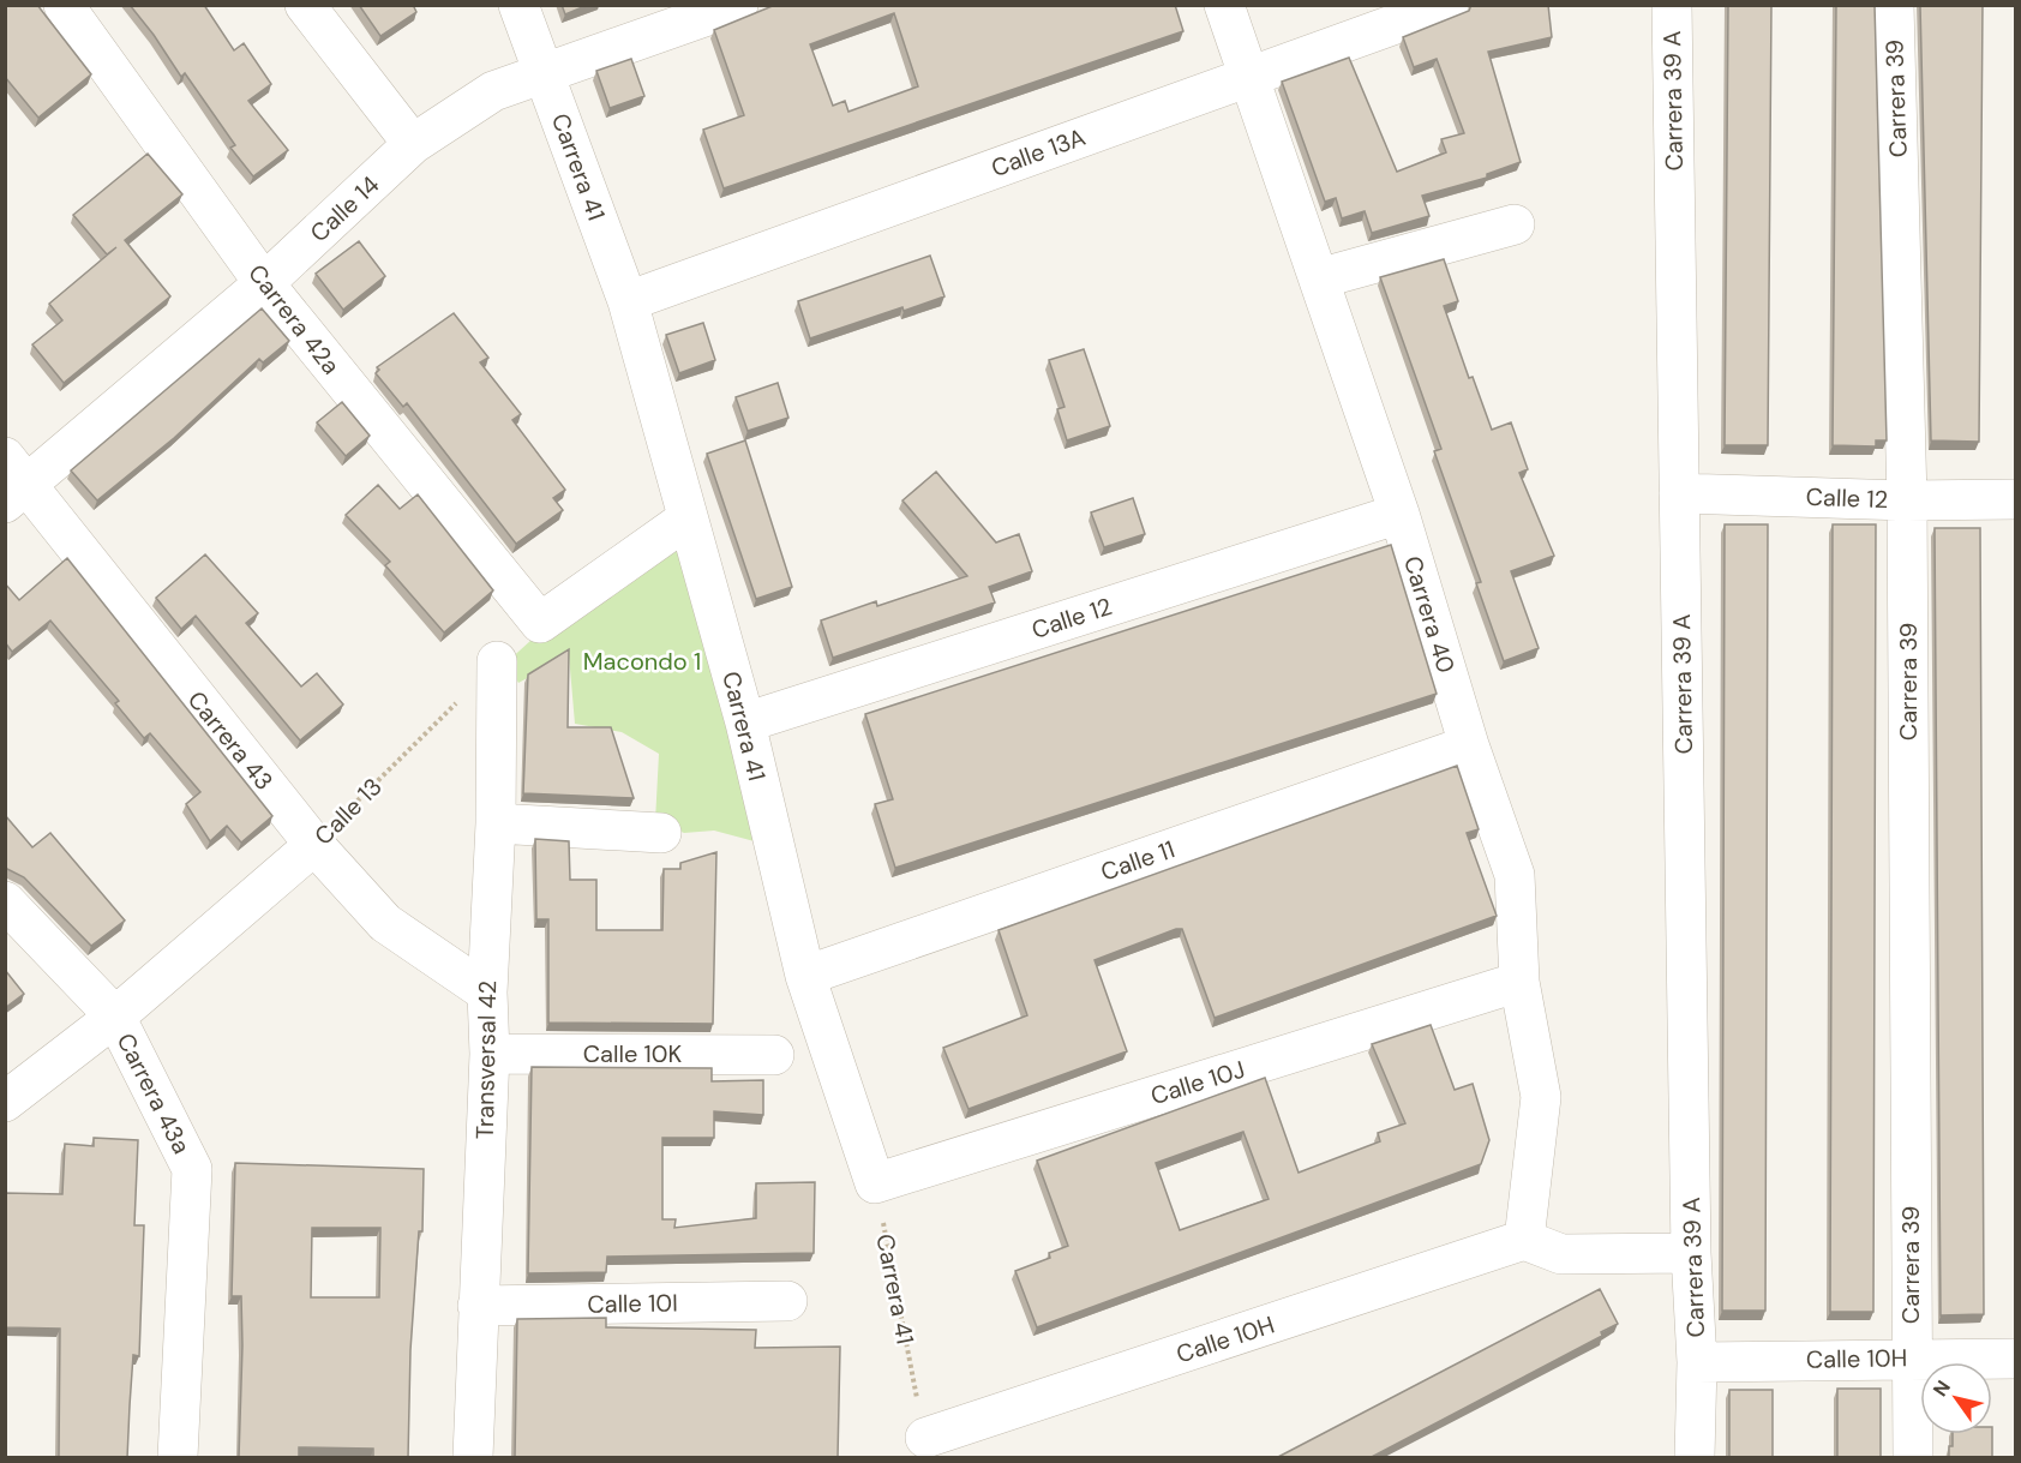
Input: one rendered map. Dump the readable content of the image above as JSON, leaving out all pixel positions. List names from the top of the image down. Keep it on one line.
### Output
{"streets":{"street":["Carrera 39","Carrera 39 A","Calle 13A","Carrera 41","Calle 14","Carrera 42a","Calle 12","Carrera 40","Carrera 43","Calle 13","Calle 11","Calle 10K","Transversal 42","Calle 10J","Carrera 43a","Calle 10I","Calle 10H"]},"crossings":[["Carrera 39","Calle 12"],["Carrera 39","Calle 10H"],["Carrera 39 A","Calle 12"],["Carrera 39 A","Calle 10H"],["Calle 13A","Carrera 41"],["Calle 13A","Carrera 40"],["Carrera 41","Calle 14"],["Carrera 41","Carrera 42a"],["Carrera 41","Calle 12"],["Carrera 41","Calle 11"],["Carrera 41","Calle 10J"],["Carrera 41","Calle 10H"],["Calle 14","Carrera 42a"],["Calle 14","Carrera 43"],["Calle 12","Carrera 40"],["Carrera 40","Calle 11"],["Carrera 40","Calle 10J"],["Carrera 40","Calle 10H"],["Carrera 43","Calle 13"],["Carrera 43","Transversal 42"],["Calle 13","Transversal 42"],["Calle 13","Carrera 43a"],["Calle 10K","Transversal 42"],["Transversal 42","Calle 10I"]],"parks":["Macondo 1"],"north":"top left"}
